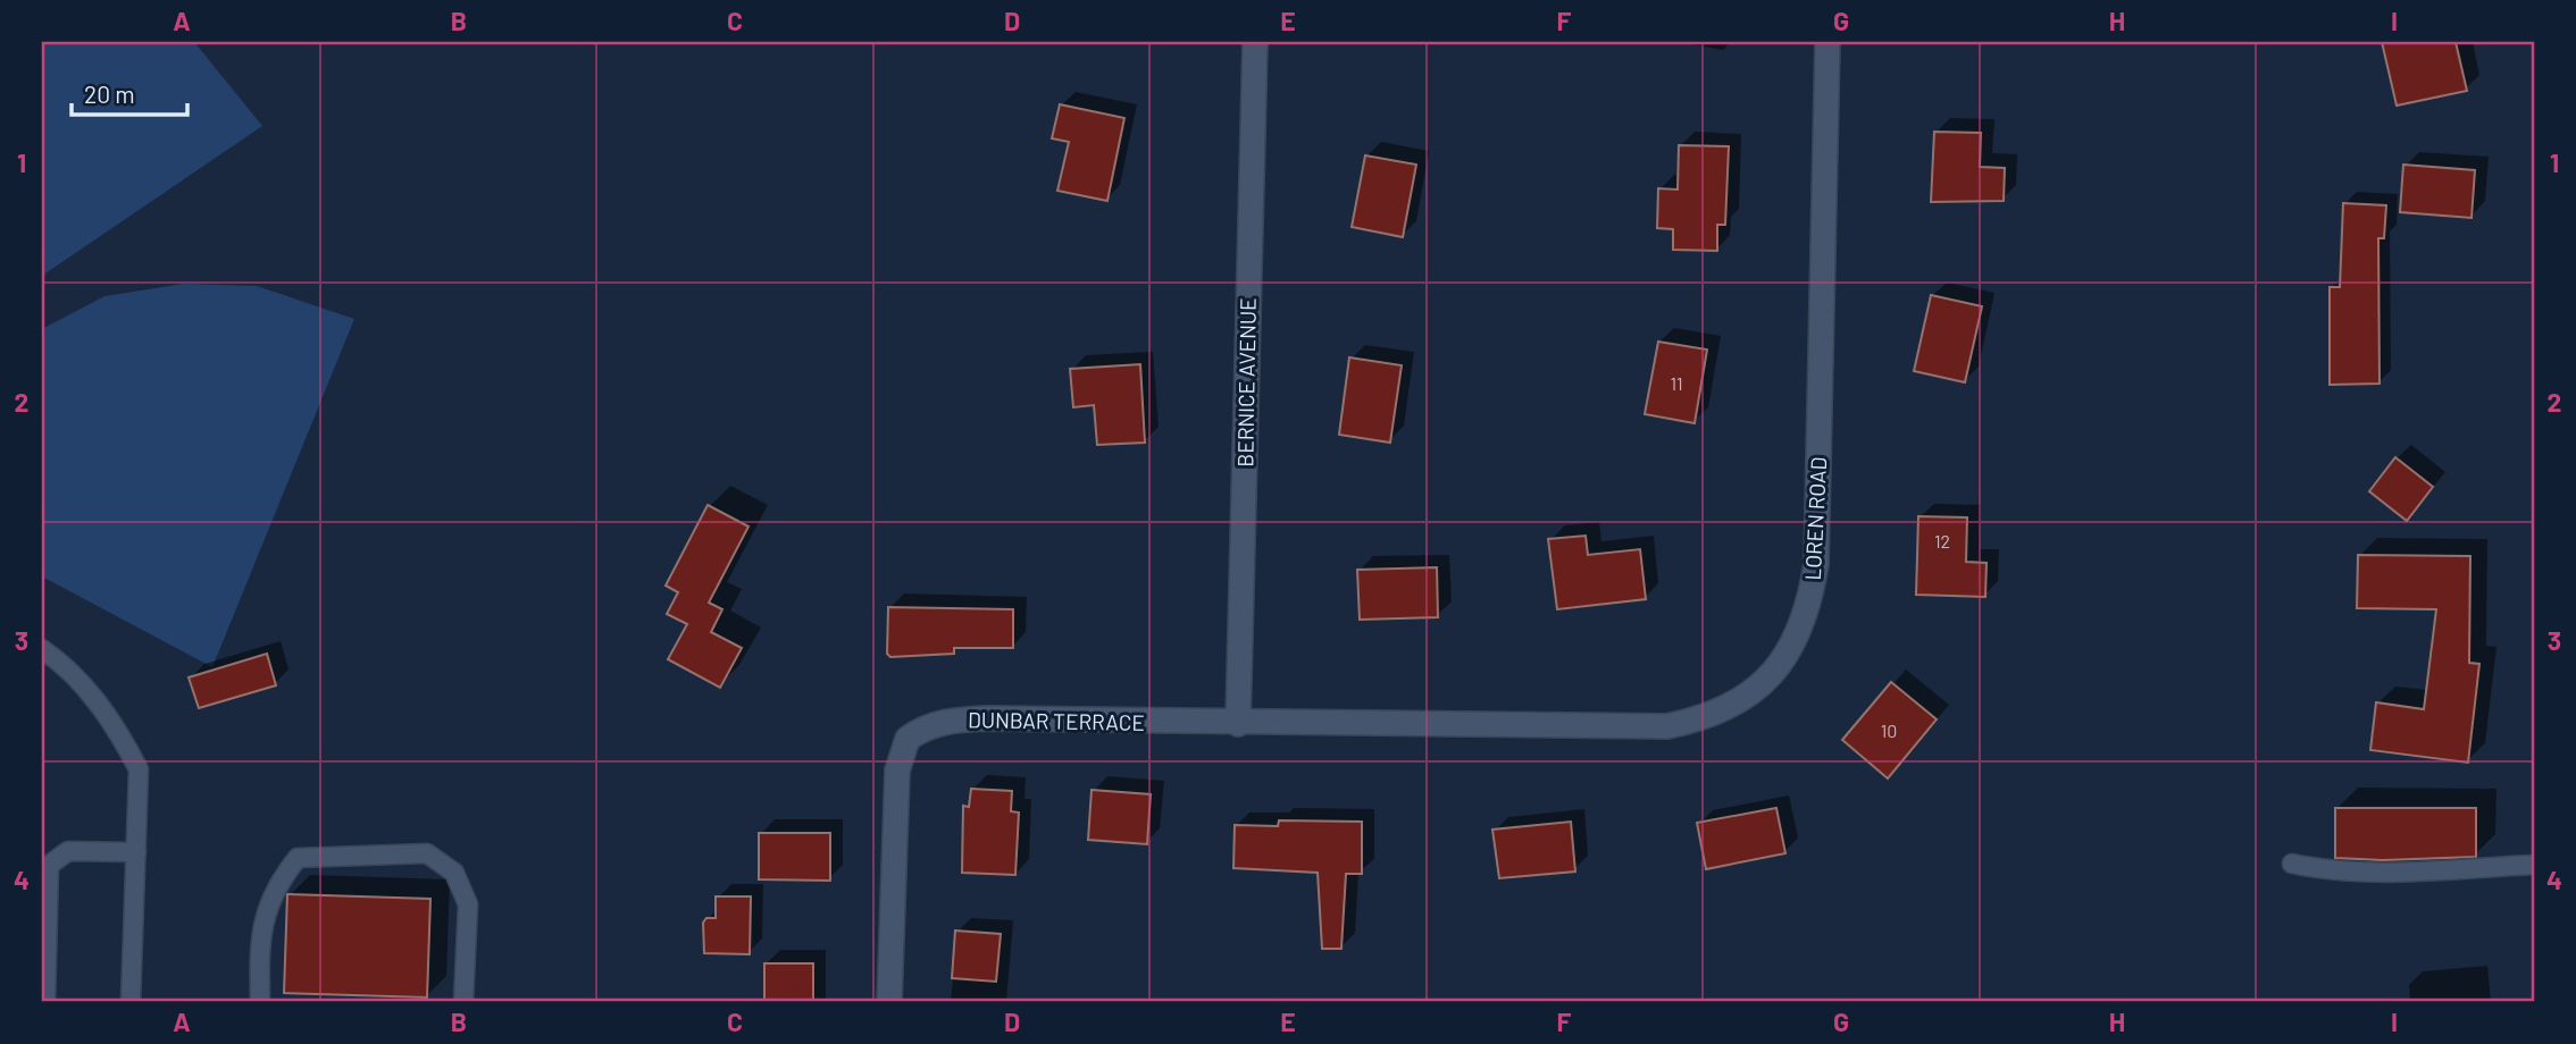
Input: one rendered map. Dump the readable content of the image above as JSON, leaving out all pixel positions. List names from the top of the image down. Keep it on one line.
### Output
{"streets":{"street":["BERNICE AVENUE","LOREN ROAD","DUNBAR TERRACE"]},"crossings":[["BERNICE AVENUE","LOREN ROAD"],["BERNICE AVENUE","DUNBAR TERRACE"],["LOREN ROAD","DUNBAR TERRACE"]],"house_numbers":["11","12","10"],"scale_bar":"20 m","grid":{"columns":["A","B","C","D","E","F","G","H","I"],"rows":["1","2","3","4"]}}
